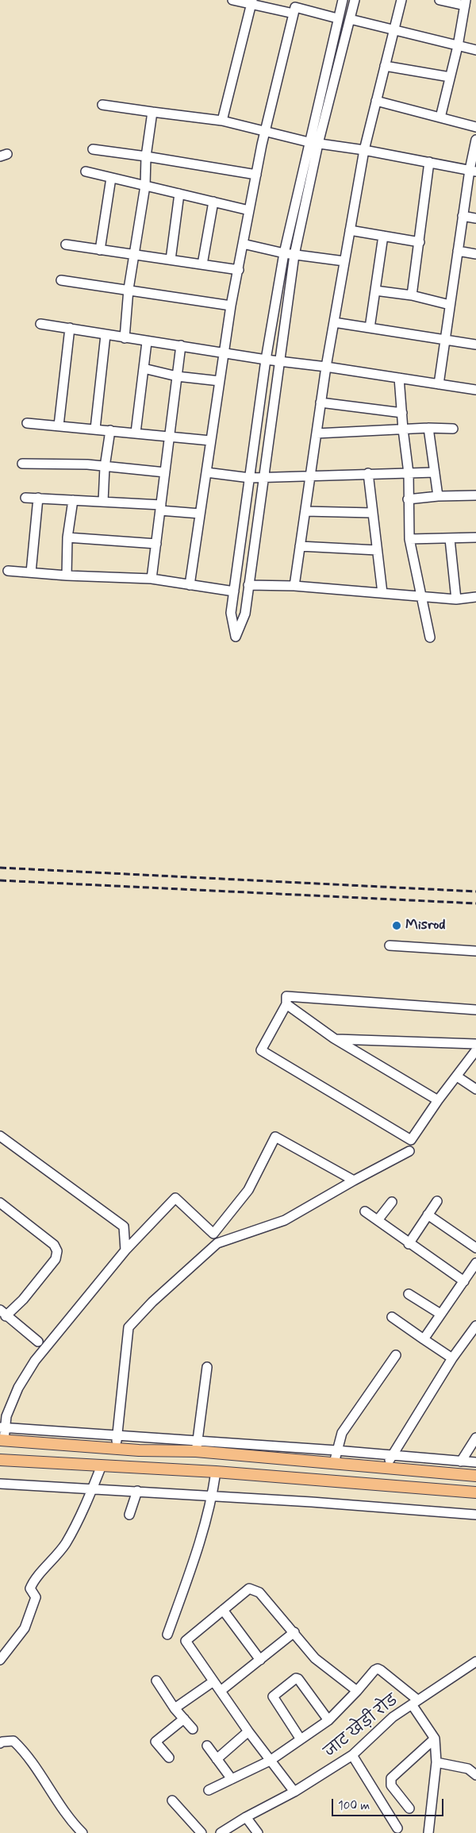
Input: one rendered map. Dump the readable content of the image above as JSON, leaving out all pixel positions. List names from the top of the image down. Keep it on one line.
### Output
{"streets":{"street":["जाट खेड़ी रोड"]},"places":["Misrod"],"scale_bar":"100 m"}
